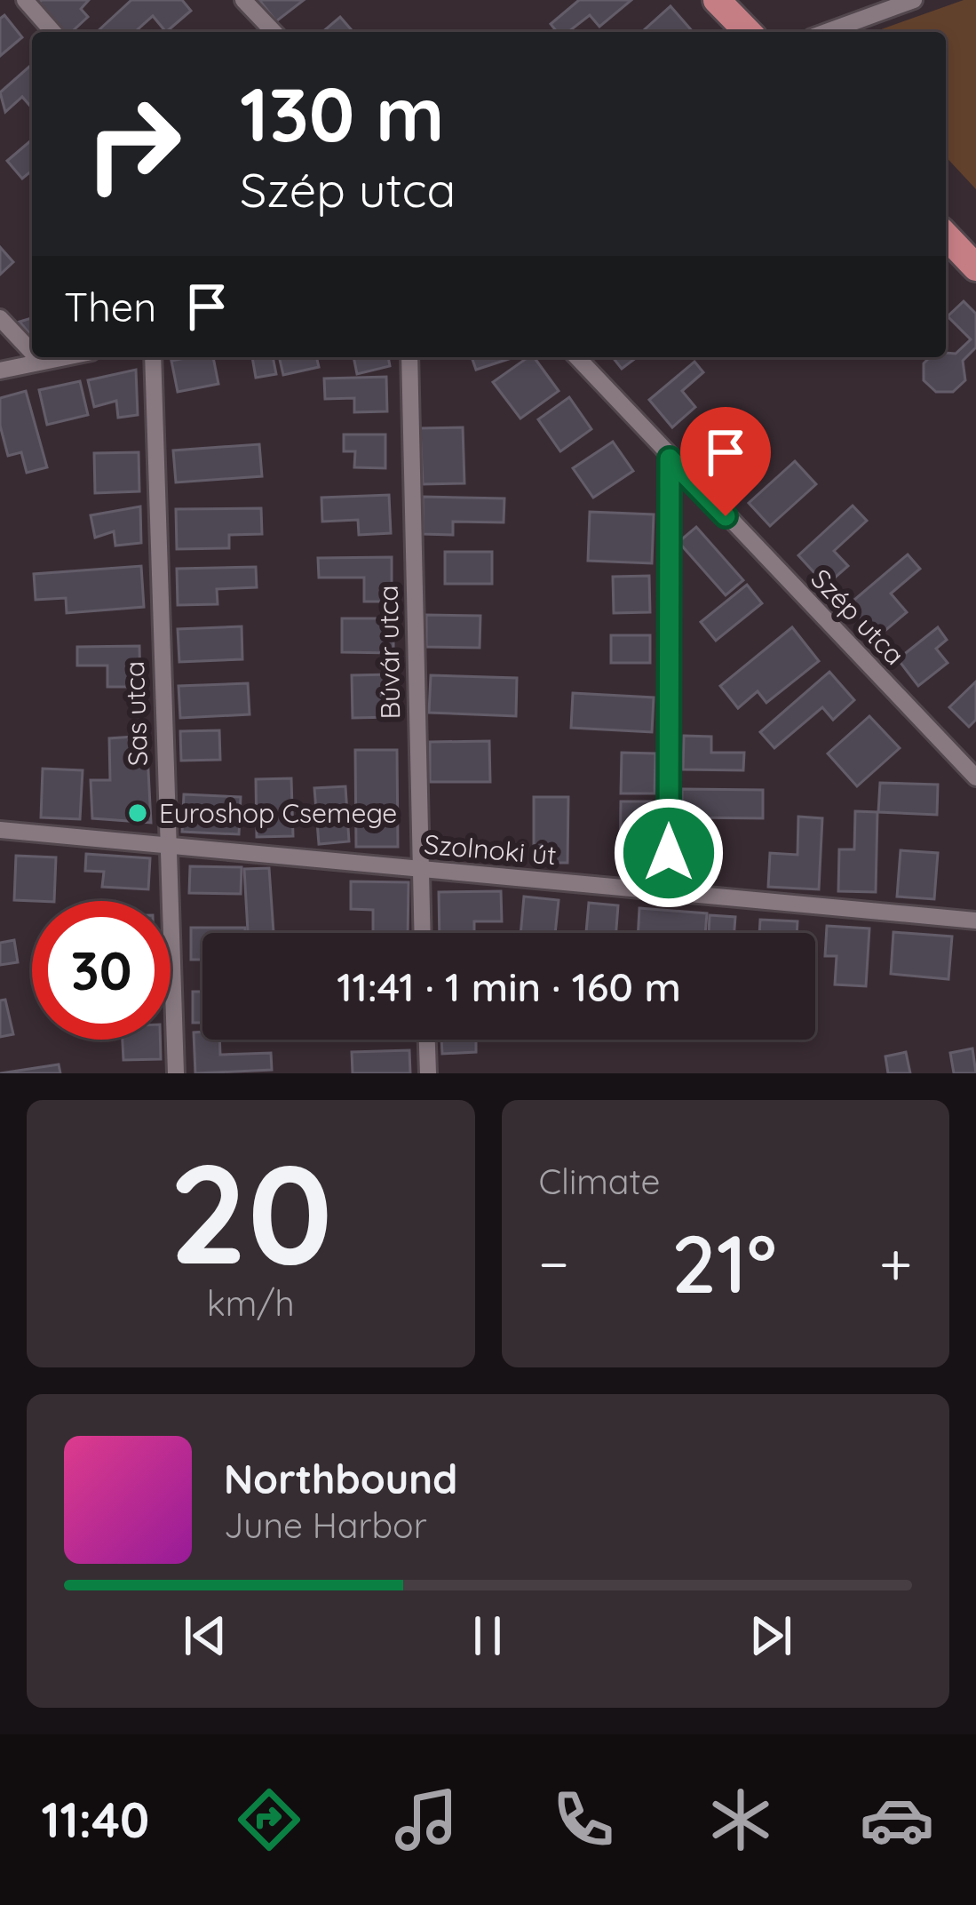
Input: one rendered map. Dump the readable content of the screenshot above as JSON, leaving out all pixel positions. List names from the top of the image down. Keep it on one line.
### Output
{"streets":{"street":["Szép utca","Búvár utca","Sas utca","Szolnoki út"]},"crossings":[["Búvár utca","Szolnoki út"],["Sas utca","Szolnoki út"]],"places":["Euroshop Csemege"],"page":{"turn":["130 m","Szép utca"],"then":"Then","limit":"30","trip":"11:41 · 1 min · 160 m","tile":[["20","km/h"],"Climate"],"heat":["−","21°","+"],"song":["Northbound","June Harbor"],"tabs":"11:40"}}
